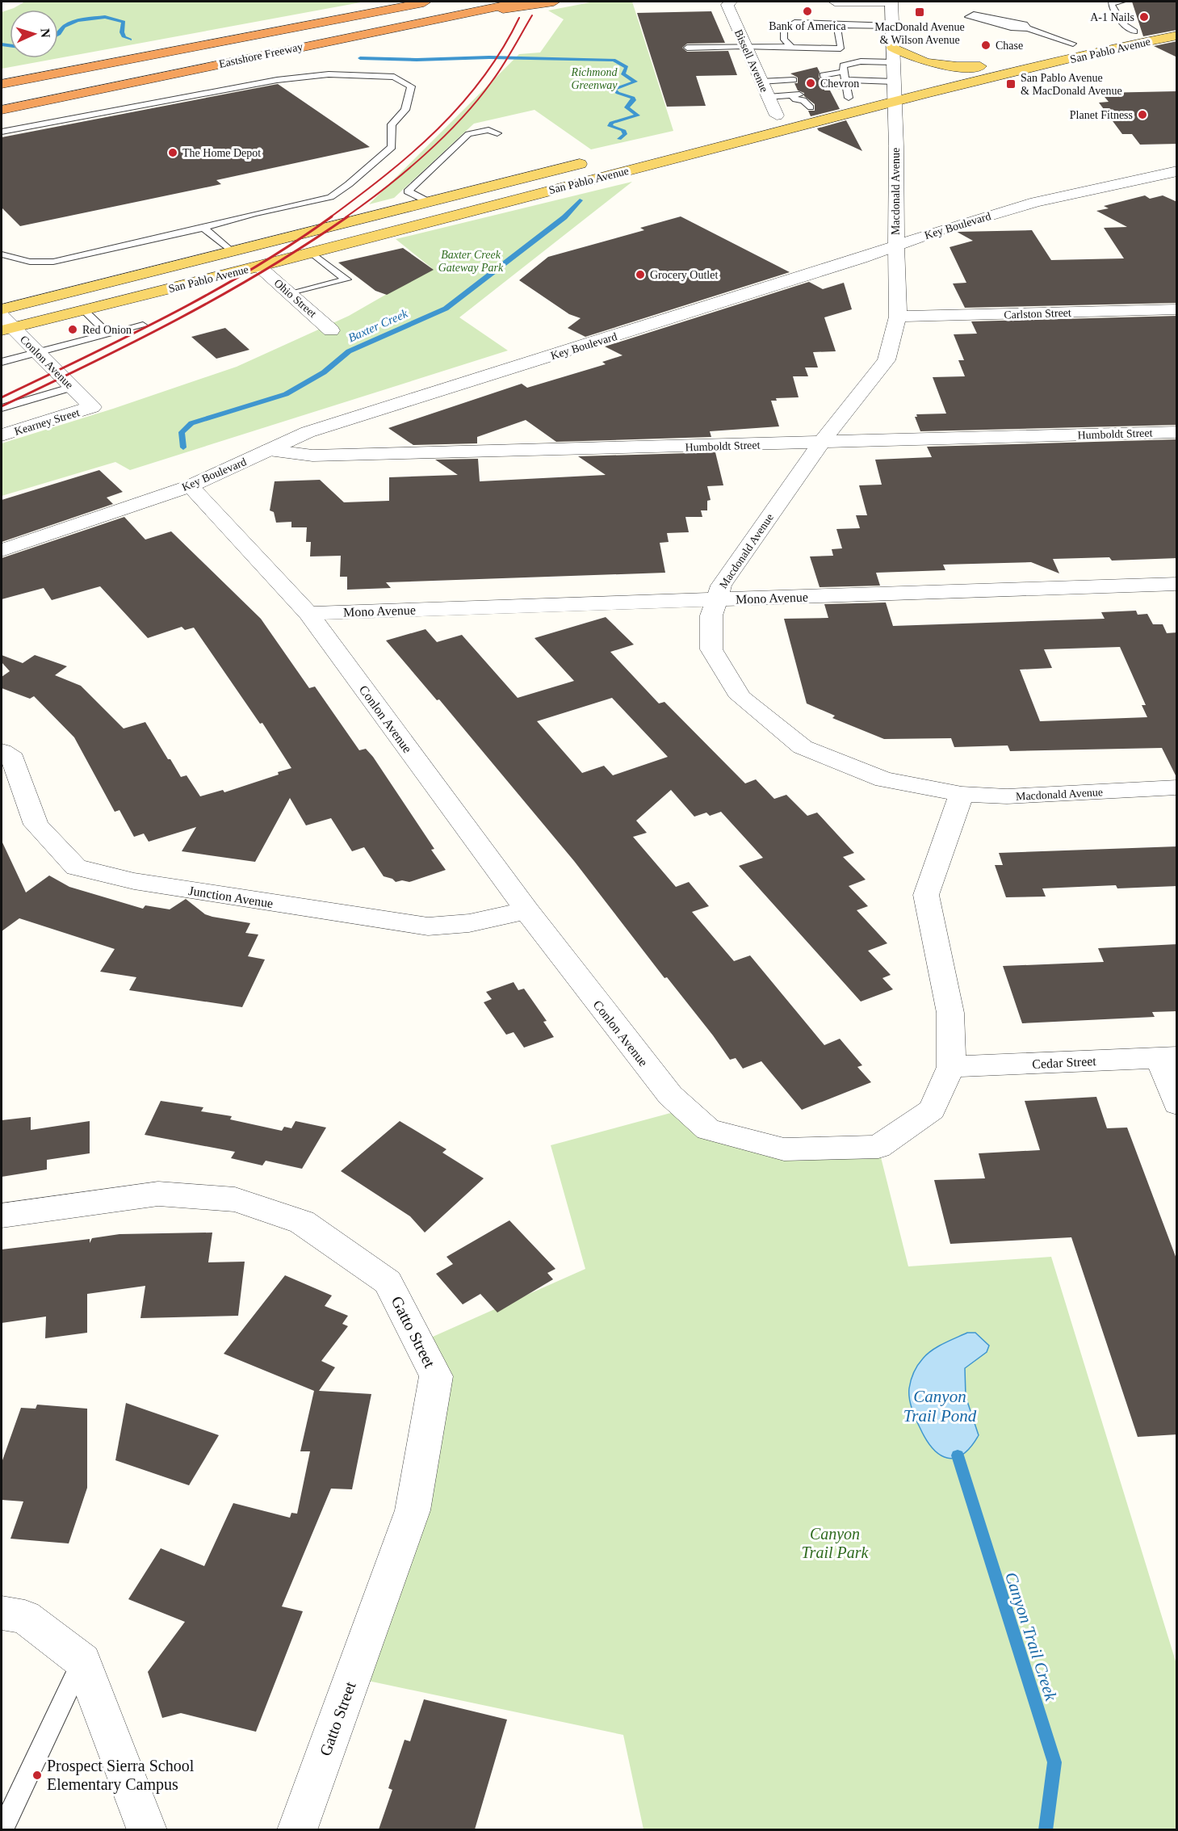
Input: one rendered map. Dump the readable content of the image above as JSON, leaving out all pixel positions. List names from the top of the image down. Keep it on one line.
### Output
{"streets":{"highway":["Eastshore Freeway"],"main road":["San Pablo Avenue"],"street":["Bissell Avenue","Macdonald Avenue","Key Boulevard","Ohio Street","Carlston Street","Conlon Avenue","Kearney Street","Humboldt Street","Mono Avenue","Junction Avenue","Cedar Street","Gatto Street"]},"crossings":[["San Pablo Avenue","Bissell Avenue"],["San Pablo Avenue","Macdonald Avenue"],["San Pablo Avenue","Ohio Street"],["San Pablo Avenue","Conlon Avenue"],["Macdonald Avenue","Key Boulevard"],["Macdonald Avenue","Carlston Street"],["Macdonald Avenue","Conlon Avenue"],["Macdonald Avenue","Humboldt Street"],["Macdonald Avenue","Mono Avenue"],["Key Boulevard","Conlon Avenue"],["Key Boulevard","Humboldt Street"],["Conlon Avenue","Kearney Street"],["Conlon Avenue","Mono Avenue"],["Conlon Avenue","Junction Avenue"],["Conlon Avenue","Cedar Street"]],"water":["Baxter Creek","Canyon Trail Pond","Canyon Trail Creek"],"parks":["Richmond Greenway","Baxter Creek Gateway Park","Canyon Trail Park"],"places":{"other":["Bank of America","A-1 Nails","Chase","Chevron","Planet Fitness","The Home Depot","Grocery Outlet","Red Onion","Prospect Sierra School Elementary Campus"],"transit":["MacDonald Avenue & Wilson Avenue","San Pablo Avenue & MacDonald Avenue"]},"north":"right"}
